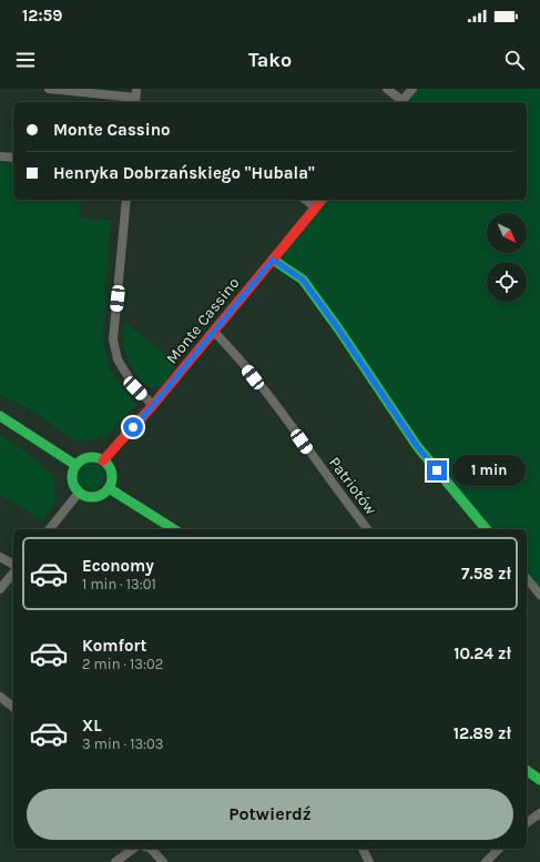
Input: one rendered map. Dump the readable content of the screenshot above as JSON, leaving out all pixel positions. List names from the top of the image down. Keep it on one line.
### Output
{"streets":{"street":["Monte Cassino","Patriotów"]},"crossings":[["Monte Cassino","Patriotów"]],"north":"bottom right","page":{"status":"12:59","header":"Tako","banner":["Monte Cassino","Henryka Dobrzańskiego \"Hubala\""],"bubble":"1 min","list":[{"name":"Economy","note":"1 min · 13:01","value":"7.58 zł"},{"name":"Komfort","note":"2 min · 13:02","value":"10.24 zł"},{"name":"XL","note":"3 min · 13:03","value":"12.89 zł"}],"buttons":"Potwierdź"}}
